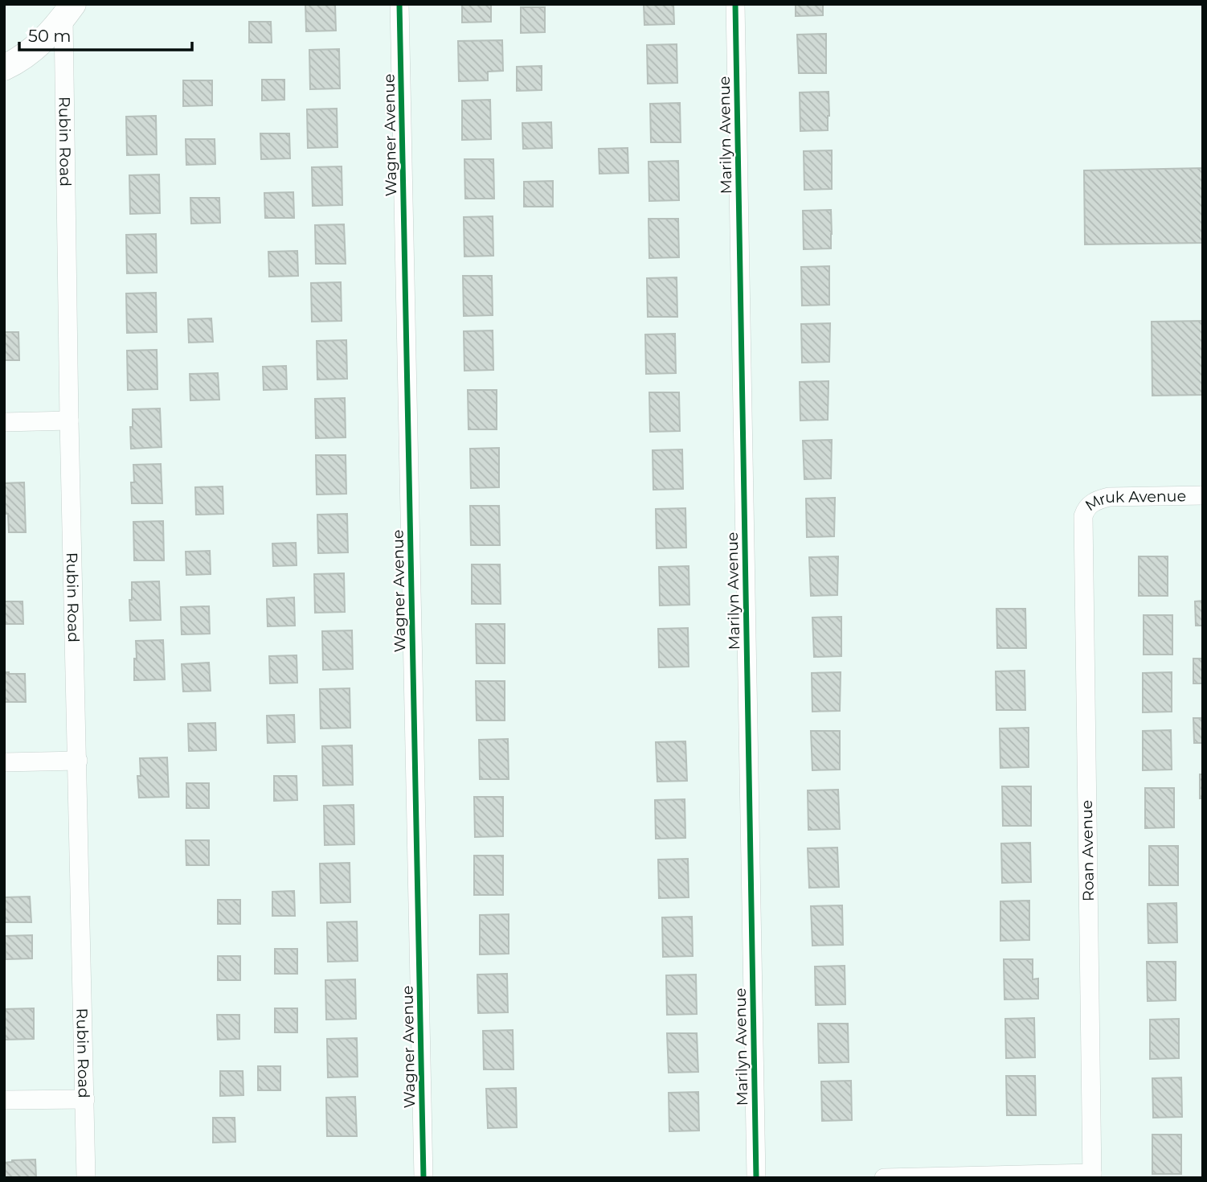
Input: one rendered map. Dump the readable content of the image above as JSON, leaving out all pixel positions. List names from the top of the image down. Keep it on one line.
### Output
{"streets":{"street":["Wagner Avenue","Marilyn Avenue","Rubin Road","Mruk Avenue","Roan Avenue"]},"crossings":[["Mruk Avenue","Roan Avenue"]],"scale_bar":"50 m"}
